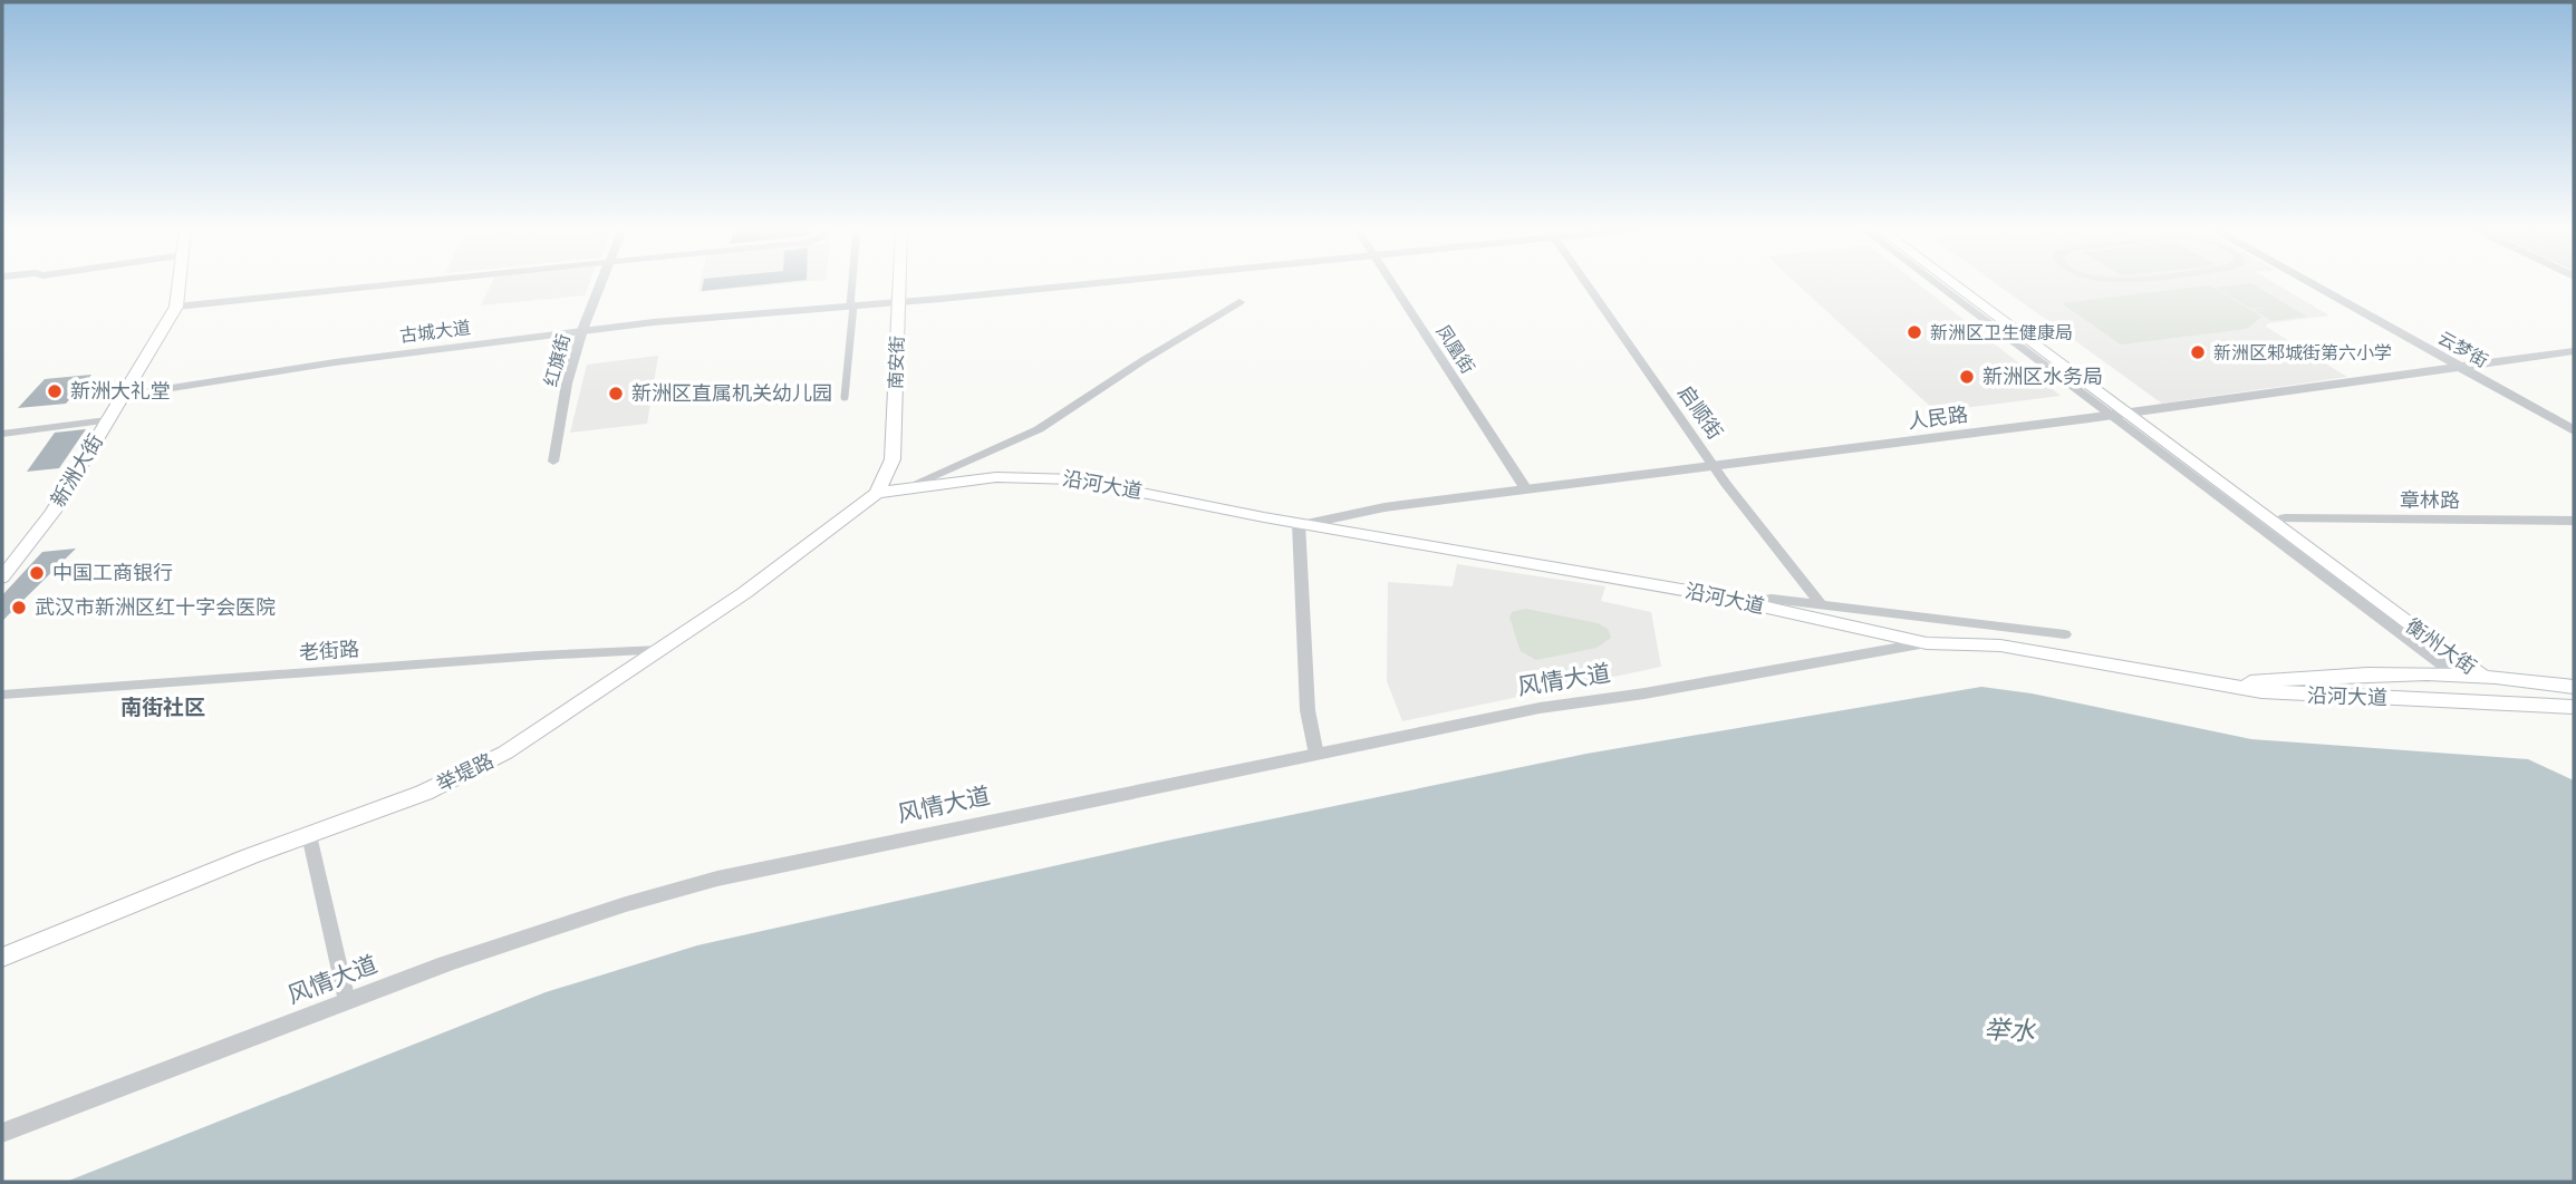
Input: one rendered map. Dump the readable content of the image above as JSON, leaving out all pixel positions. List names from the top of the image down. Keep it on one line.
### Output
{"streets":{"main road":["南安街","新洲大街","沿河大道","衡州大街","举堤路"],"street":["古城大道","凤凰街","云梦街","红旗街","启顺街","人民路","章林路","老街路","风情大道"]},"crossings":[["古城大道","红旗街"],["古城大道","南安街"],["古城大道","新洲大街"],["凤凰街","人民路"],["云梦街","人民路"],["南安街","沿河大道"],["南安街","举堤路"],["启顺街","人民路"],["人民路","沿河大道"],["人民路","衡州大街"],["沿河大道","风情大道"],["沿河大道","举堤路"],["章林路","衡州大街"],["老街路","举堤路"]],"districts":["南街社区"],"water":["举水"],"places":["新洲区卫生健康局","新洲区邾城街第六小学","新洲区水务局","新洲大礼堂","新洲区直属机关幼儿园","中国工商银行","武汉市新洲区红十字会医院"]}
